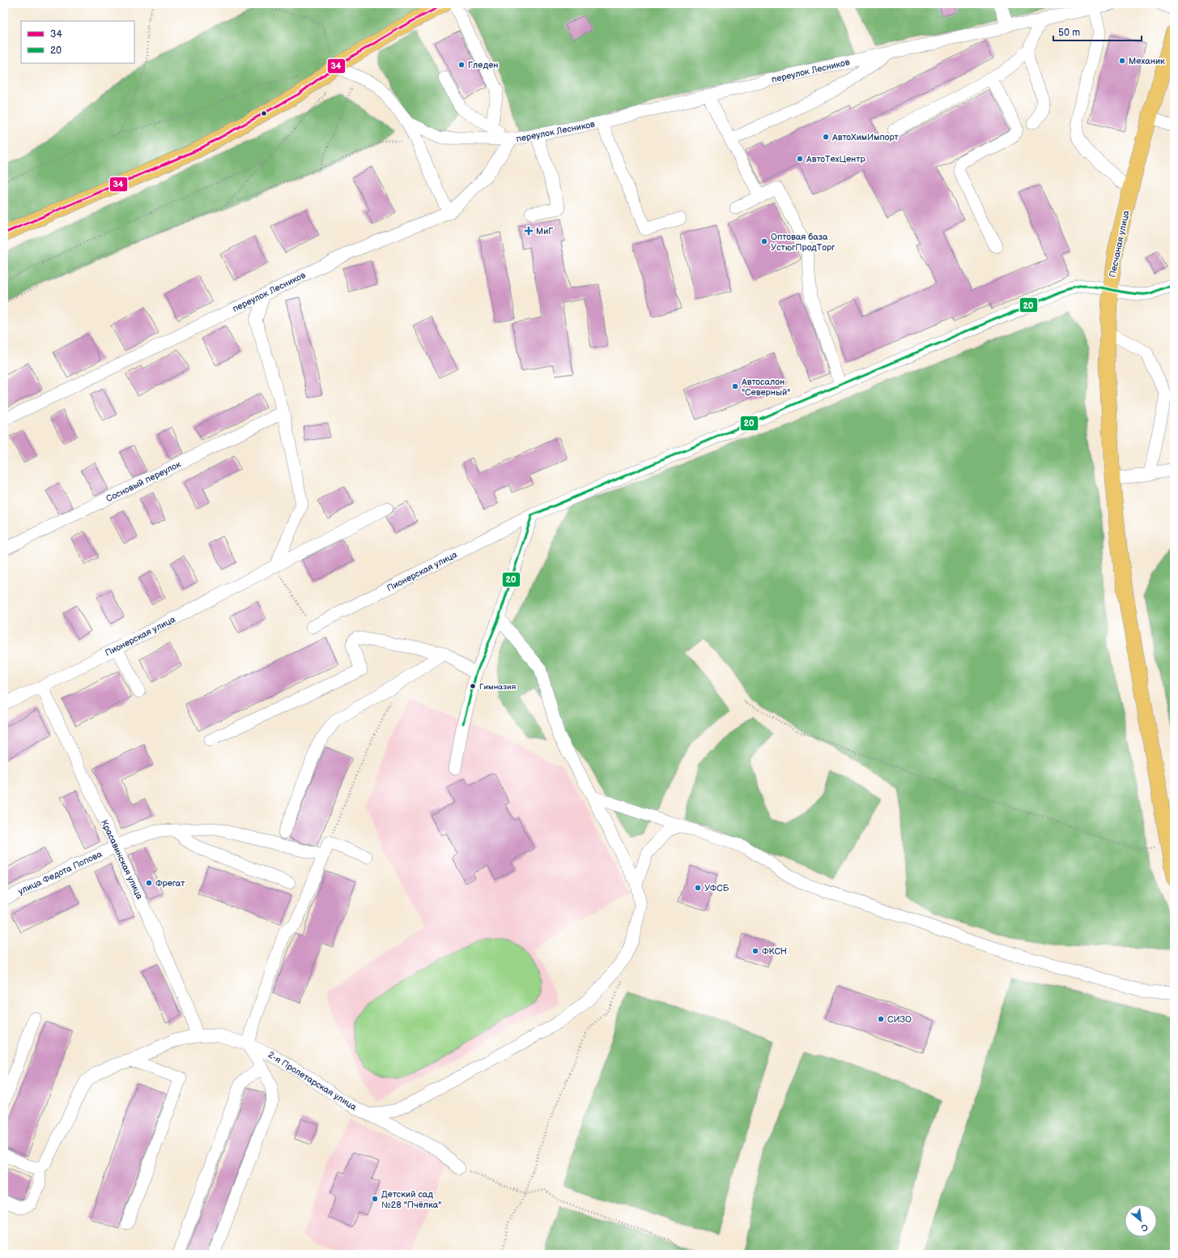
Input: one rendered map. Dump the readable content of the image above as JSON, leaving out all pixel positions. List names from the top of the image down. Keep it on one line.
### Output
{"streets":{"main road":["Песчаная улица"],"street":["переулок Лесников","Сосновый переулок","Пионерская улица","Красавинская улица","улица Федота Попова","2-я Пролетарская улица"]},"crossings":[["Песчаная улица","Пионерская улица"],["Пионерская улица","Красавинская улица"],["Красавинская улица","улица Федота Попова"],["Красавинская улица","2-я Пролетарская улица"]],"places":{"other":["Механик","Гледен","АвтоХимИмпорт","АвтоТехЦентр","Оптовая база УстюгПродТорг","Автосалон \"Северный\"","Гимназия","Фрегат","УФСБ","ФКСН","СИЗО","Детский сад №28 \"Пчёлка\""],"health":["МиГ"]},"lines":["transit line 34","transit line 20"],"legend":["34","20"],"scale_bar":"50 m","north":"bottom right"}
